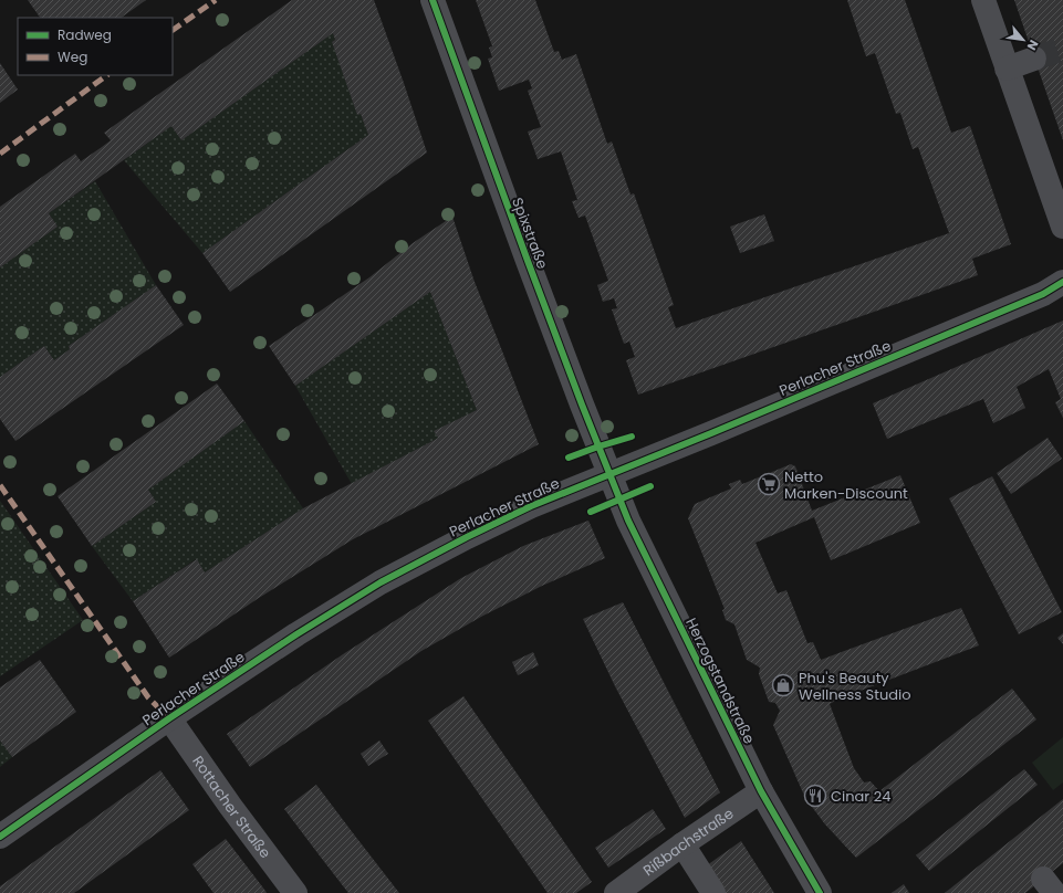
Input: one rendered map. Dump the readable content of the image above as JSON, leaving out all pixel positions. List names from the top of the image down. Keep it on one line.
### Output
{"streets":{"street":["Spixstraße","Perlacher Straße","Herzogstandstraße","Rottacher Straße","Rißbachstraße"]},"crossings":[["Spixstraße","Perlacher Straße"],["Spixstraße","Herzogstandstraße"],["Perlacher Straße","Herzogstandstraße"],["Perlacher Straße","Rottacher Straße"],["Herzogstandstraße","Rißbachstraße"]],"places":{"supermarket":["Netto Marken-Discount"],"shop":["Phu's Beauty Wellness Studio"],"restaurant":["Cinar 24"]},"legend":["Radweg","Weg"],"north":"bottom right"}
